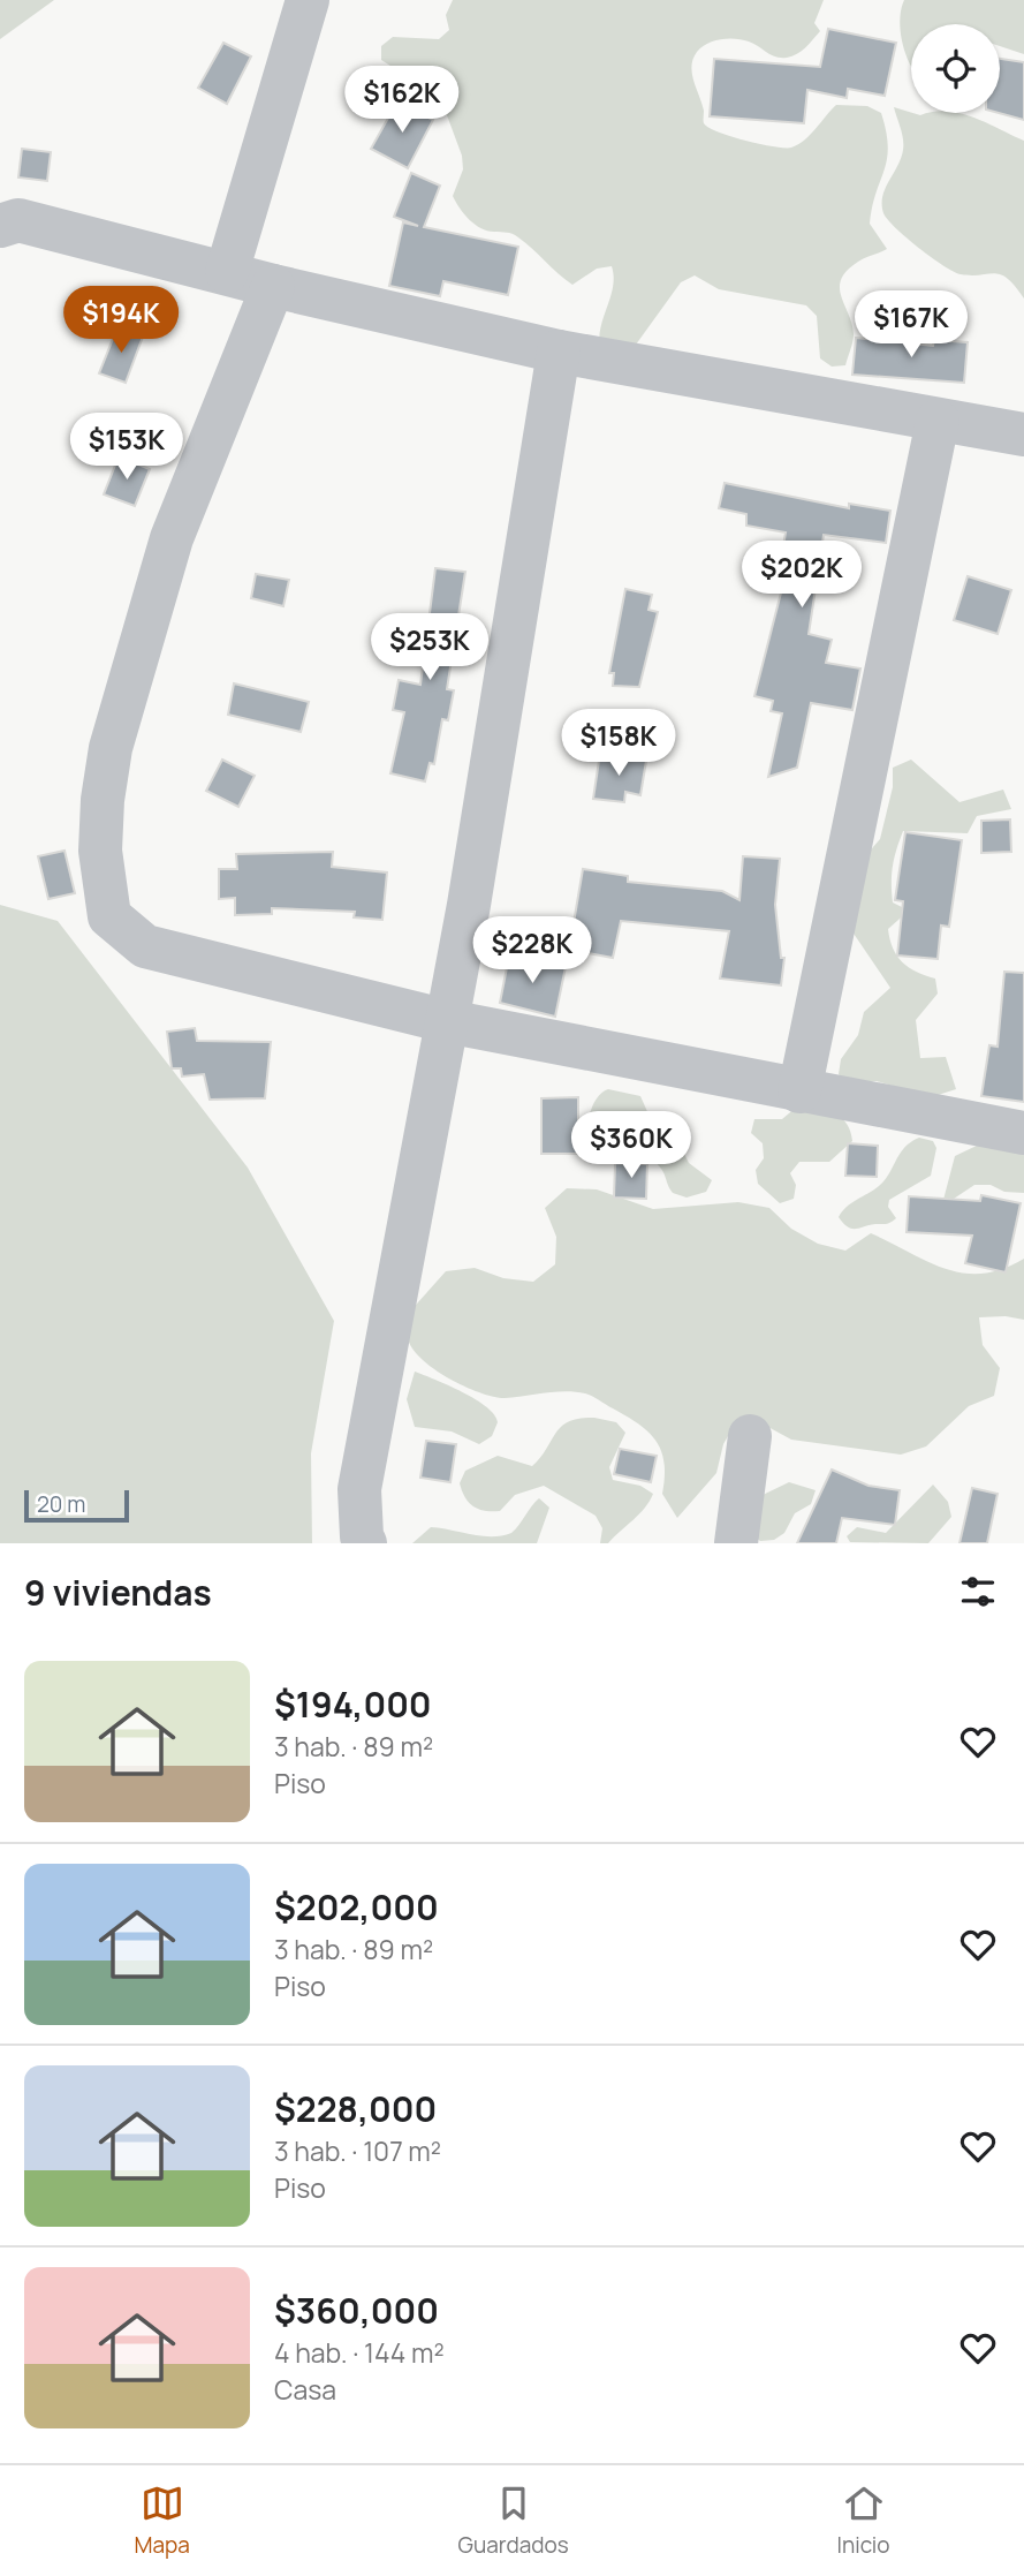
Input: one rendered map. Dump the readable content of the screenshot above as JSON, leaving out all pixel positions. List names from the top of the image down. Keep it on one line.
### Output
{"scale_bar":"20 m","page":{"price":["$162K","$194K","$167K","$153K","$202K","$253K","$158K","$228K","$360K"],"scale":"20 m","heading":"9 viviendas","list":[{"name":"$194,000","note":"3 hab. · 89 m² · Piso"},{"name":"$202,000","note":"3 hab. · 89 m² · Piso"},{"name":"$228,000","note":"3 hab. · 107 m² · Piso"},{"name":"$360,000","note":"4 hab. · 144 m² · Casa"}],"tabs":["Mapa","Guardados","Inicio"]}}
